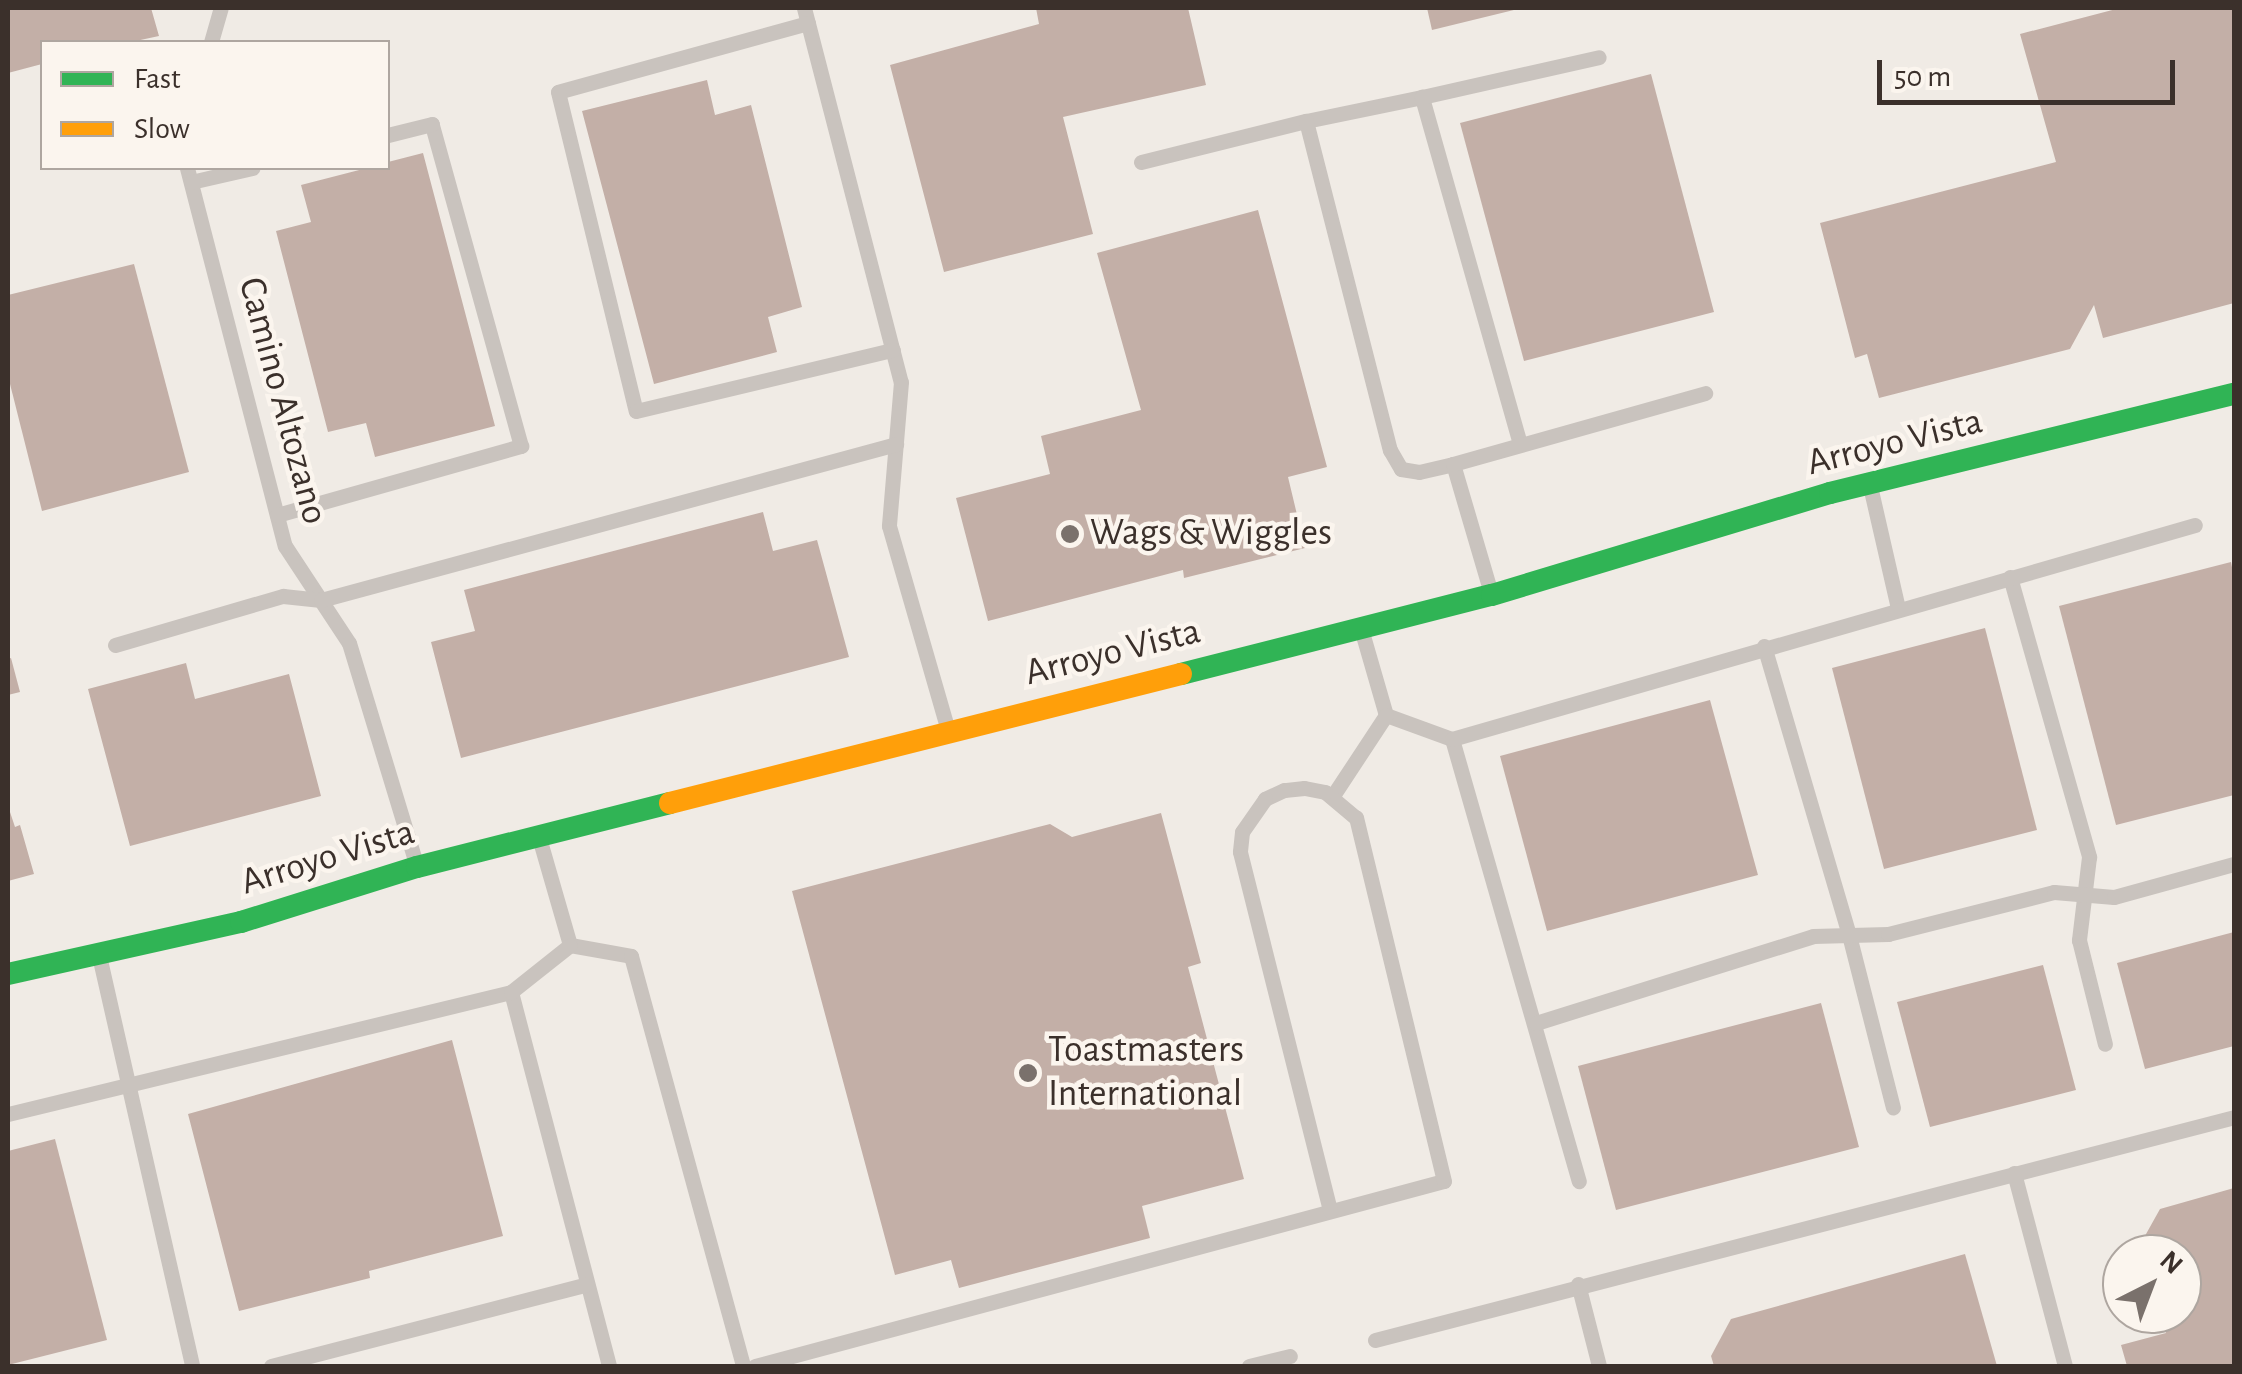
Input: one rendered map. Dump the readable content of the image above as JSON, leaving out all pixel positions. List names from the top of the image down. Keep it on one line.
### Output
{"streets":{"main road":["Arroyo Vista"],"lane":["Camino Altozano"]},"crossings":[["Camino Altozano","Arroyo Vista"]],"places":["Wags & Wiggles","Toastmasters International"],"legend":["Fast","Slow"],"scale_bar":"50 m","north":"top right"}
